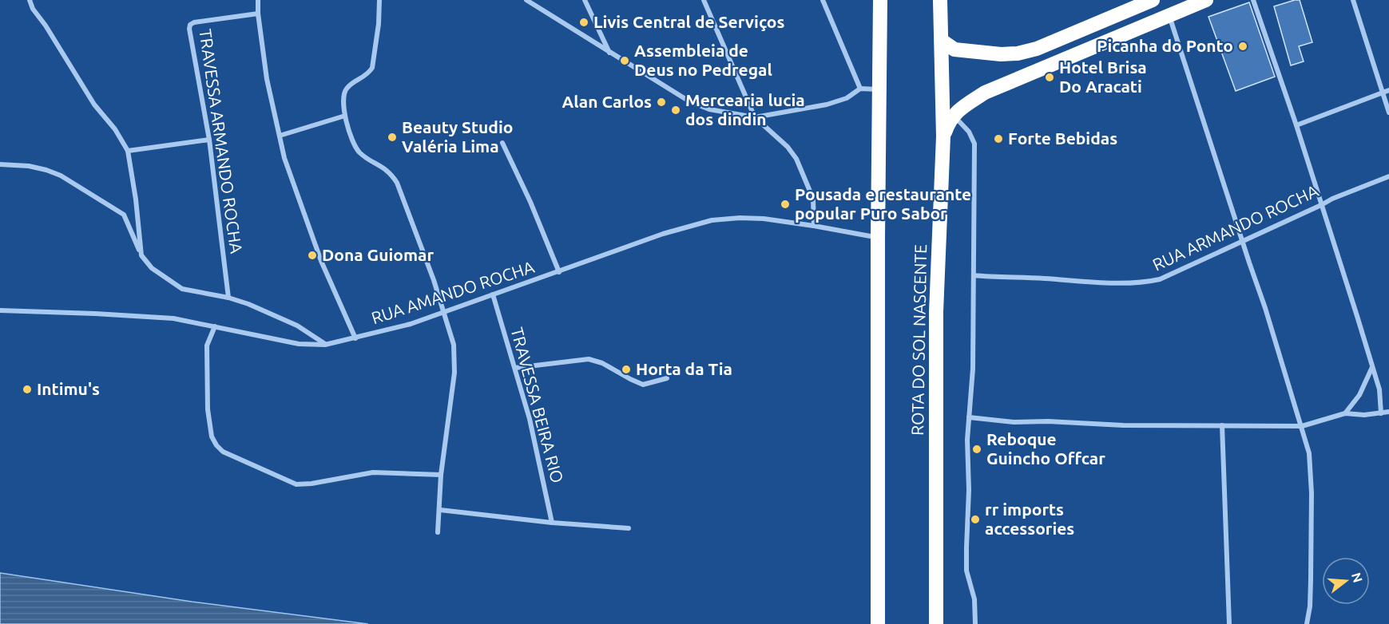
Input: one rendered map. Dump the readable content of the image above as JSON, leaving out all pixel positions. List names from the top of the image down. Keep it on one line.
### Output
{"streets":{"highway":["ROTA DO SOL NASCENTE"],"street":["TRAVESSA ARMANDO ROCHA","RUA ARMANDO ROCHA","RUA AMANDO ROCHA","TRAVESSA BEIRA RIO"]},"crossings":[["RUA AMANDO ROCHA","TRAVESSA BEIRA RIO"]],"places":["Livis Central de Serviços","Picanha do Ponto","Assembleia de Deus no Pedregal","Hotel Brisa Do Aracati","Alan Carlos","Mercearia lucia dos dindin","Beauty Studio Valéria Lima","Forte Bebidas","Pousada e restaurante popular Puro Sabor","Dona Guiomar","Horta da Tia","Intimu's","Reboque Guincho Offcar","rr imports accessories"],"north":"right"}
